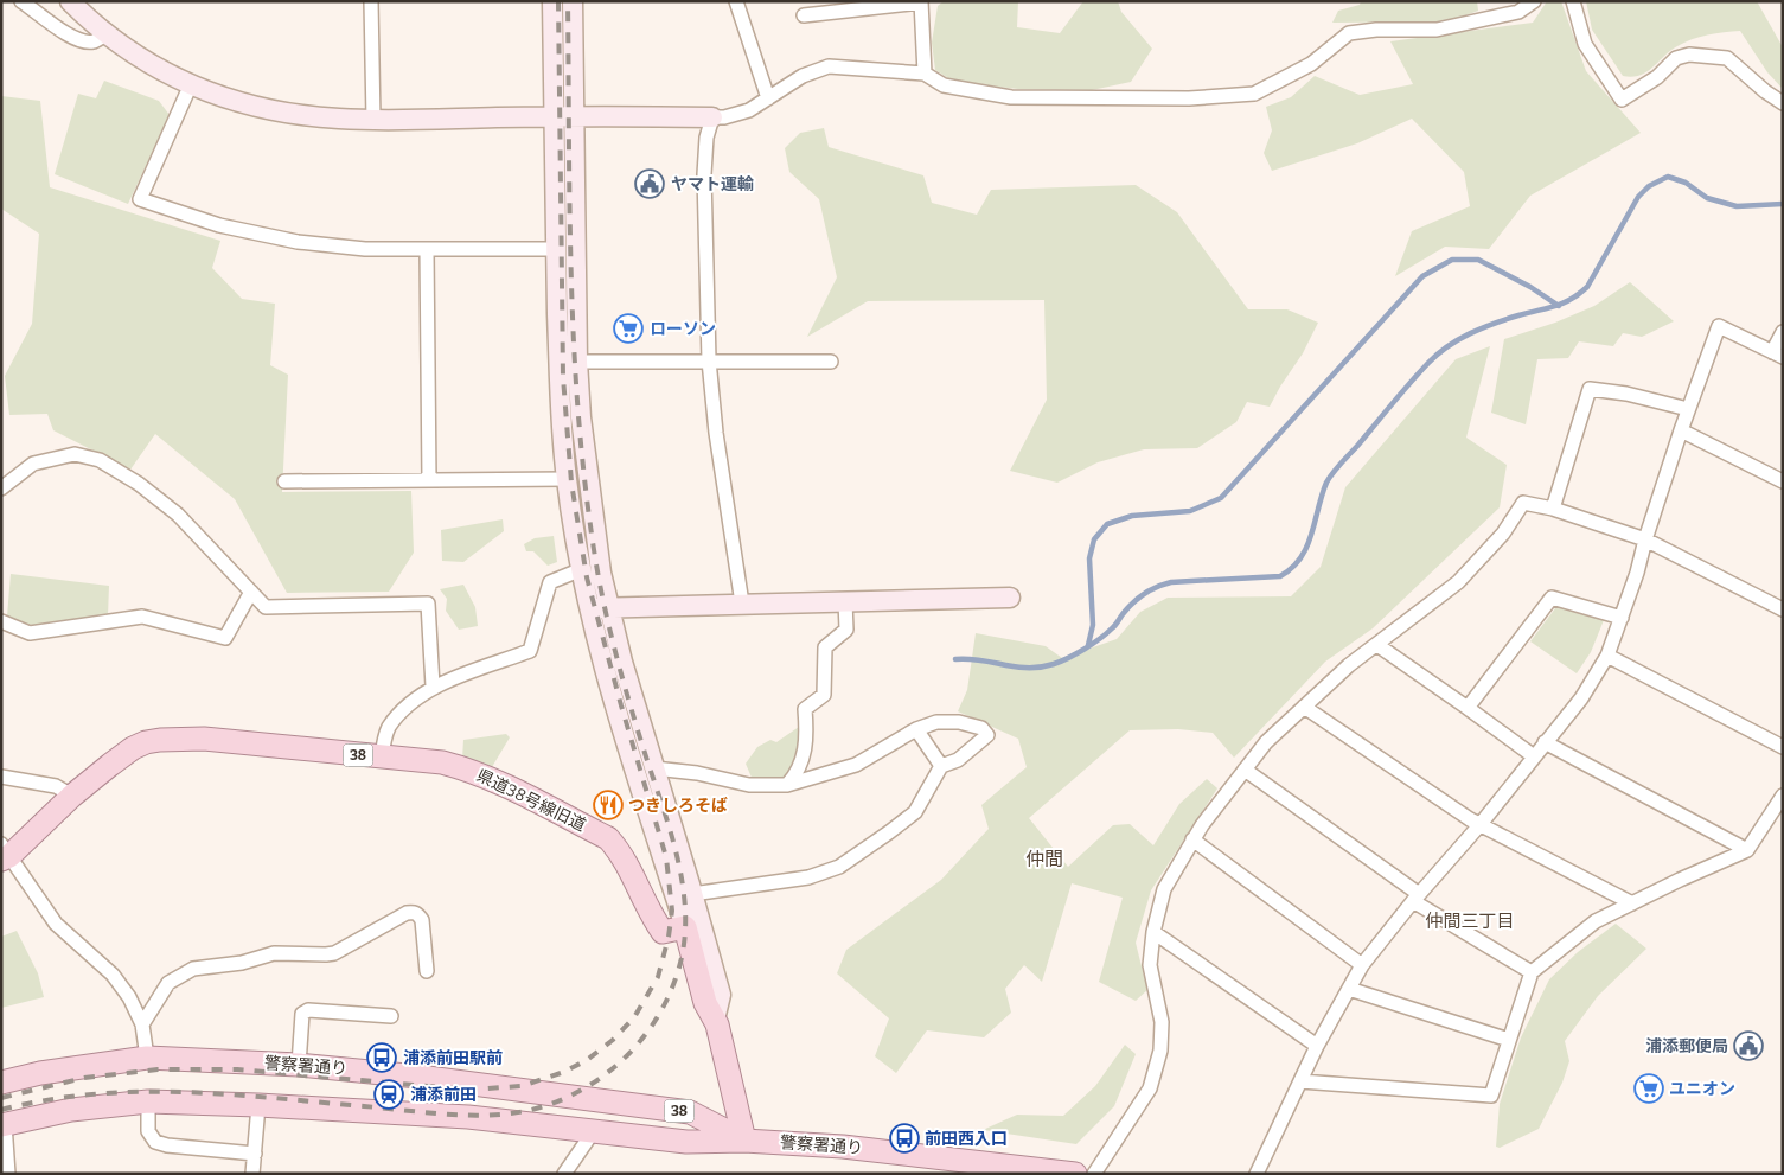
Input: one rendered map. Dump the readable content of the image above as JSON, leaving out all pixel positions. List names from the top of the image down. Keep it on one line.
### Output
{"streets":{"main road":["38","県道38号線旧道","警察署通り"]},"districts":["仲間","仲間三丁目"],"places":{"public building":["ヤマト運輸","浦添郵便局"],"supermarket":["ローソン","ユニオン"],"restaurant":["つきしろそば"],"bus stop":["浦添前田駅前","前田西入口"],"station":["浦添前田"]}}
